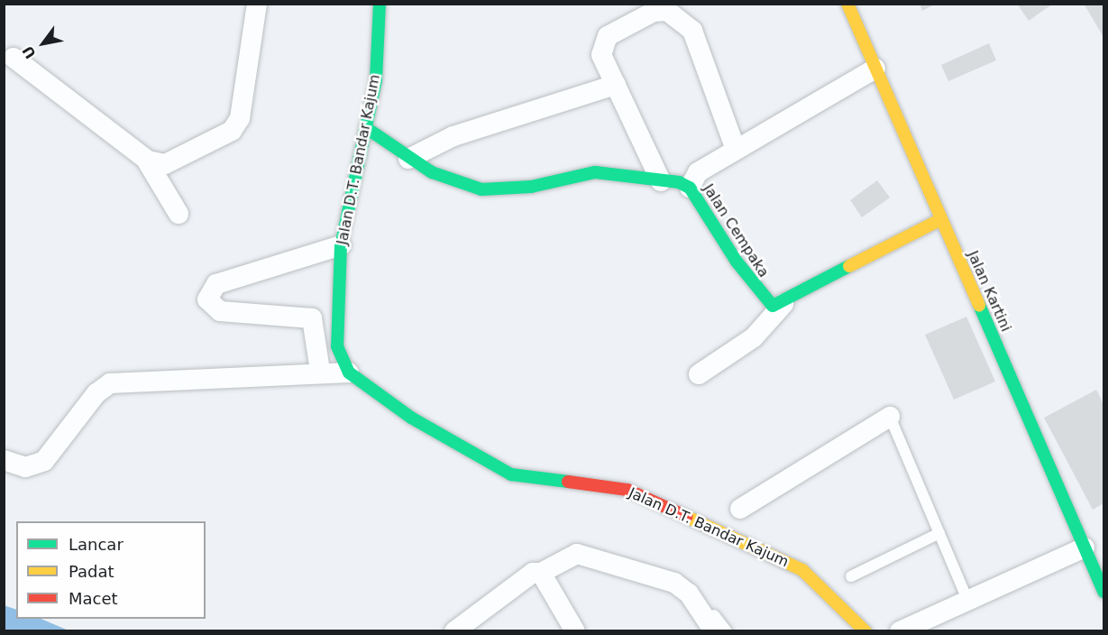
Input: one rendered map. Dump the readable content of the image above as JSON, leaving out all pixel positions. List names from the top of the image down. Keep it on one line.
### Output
{"streets":{"street":["Jalan D.T. Bandar Kajum","Jalan Cempaka","Jalan Kartini"]},"crossings":[["Jalan D.T. Bandar Kajum","Jalan Cempaka"]],"legend":["Lancar","Padat","Macet"],"north":"bottom left"}
